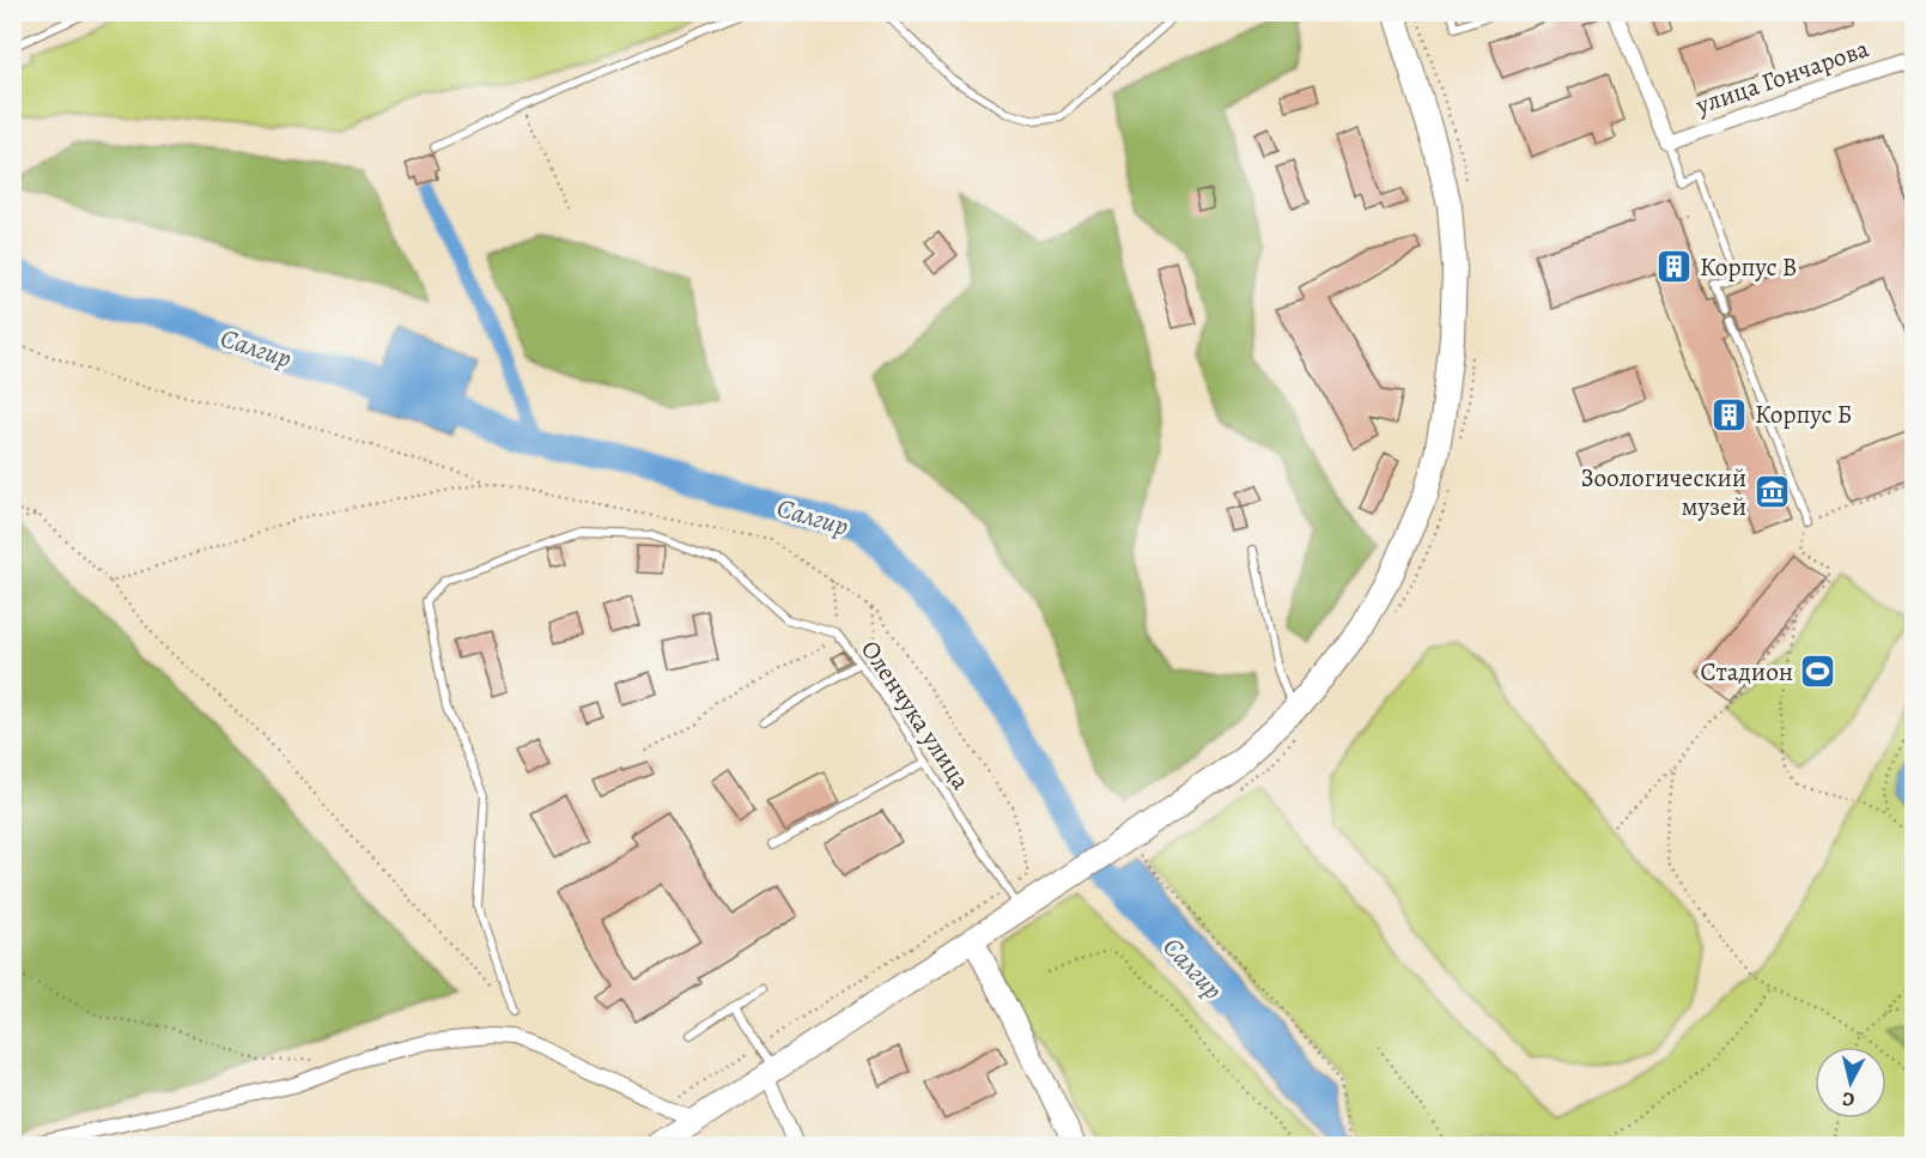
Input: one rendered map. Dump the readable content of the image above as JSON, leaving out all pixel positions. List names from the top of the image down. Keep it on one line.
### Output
{"streets":{"street":["улица Гончарова"],"lane":["Оленчука улица"]},"water":["Салгир"],"places":{"building":["Корпус В","Корпус Б"],"museum":["Зоологический музей"],"sports":["Стадион"]},"north":"bottom"}
